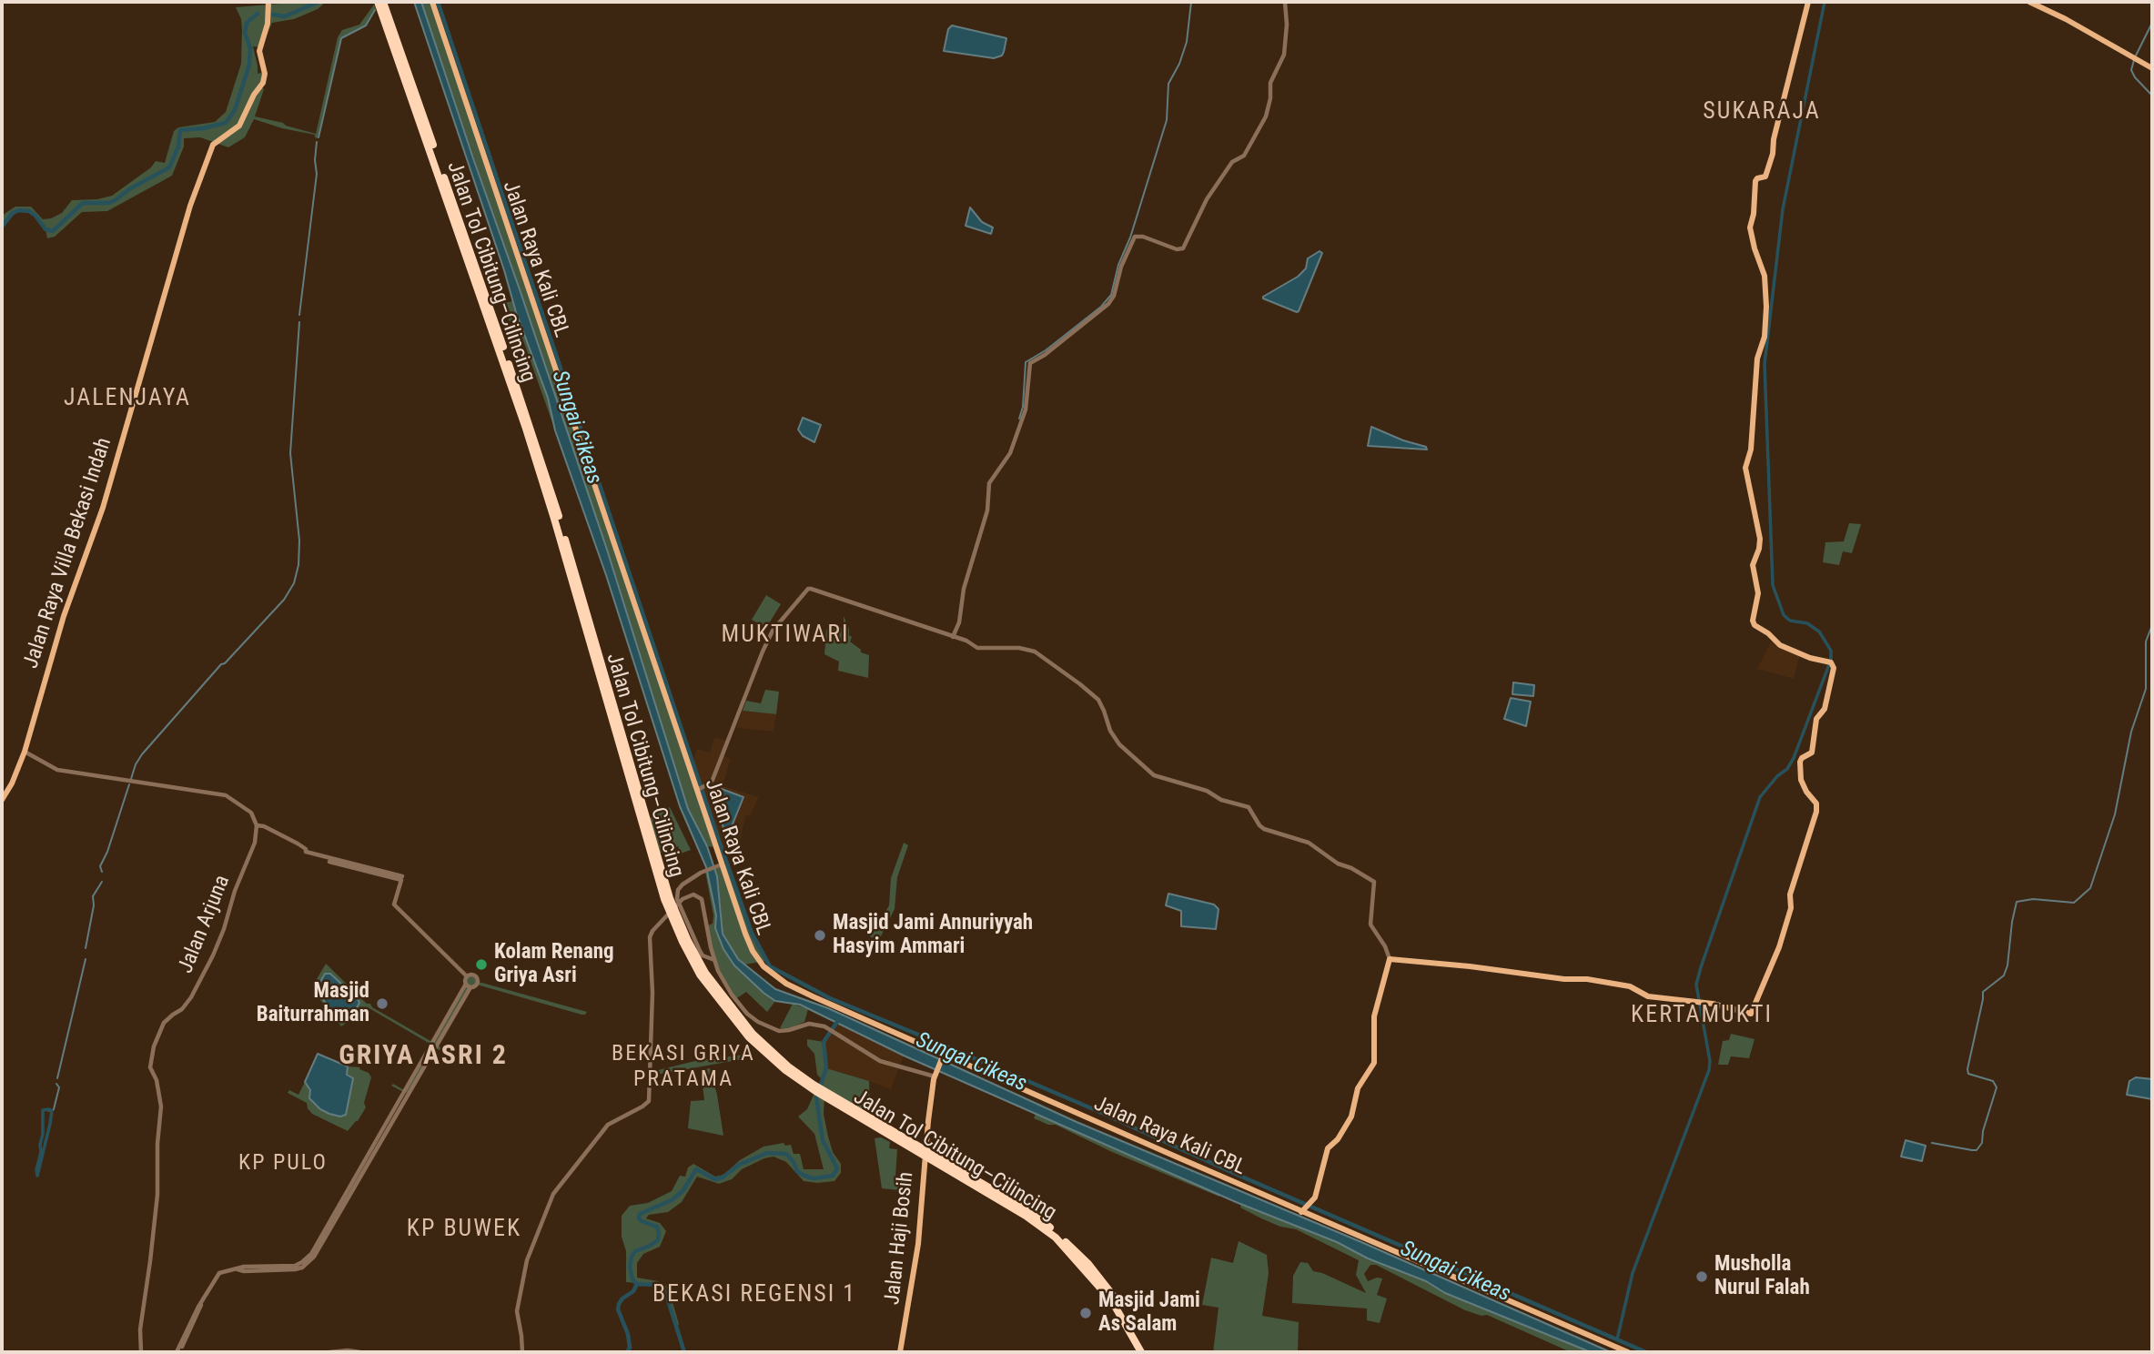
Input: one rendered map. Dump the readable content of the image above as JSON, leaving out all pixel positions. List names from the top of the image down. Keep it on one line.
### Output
{"streets":{"highway":["Jalan Tol Cibitung–Cilincing"],"main road":["Jalan Raya Kali CBL","Jalan Raya Villa Bekasi Indah","Jalan Haji Bosih"],"street":["Jalan Arjuna"]},"crossings":[["Jalan Raya Kali CBL","Jalan Haji Bosih"]],"districts":["SUKARAJA","JALENJAYA","MUKTIWARI","KERTAMUKTI","BEKASI GRIYA PRATAMA","GRIYA ASRI 2","KP PULO","KP BUWEK","BEKASI REGENSI 1"],"water":["Sungai Cikeas"],"places":["Masjid Jami Annuriyyah Hasyim Ammari","Kolam Renang Griya Asri","Masjid Baiturrahman","Musholla Nurul Falah","Masjid Jami As Salam"]}
